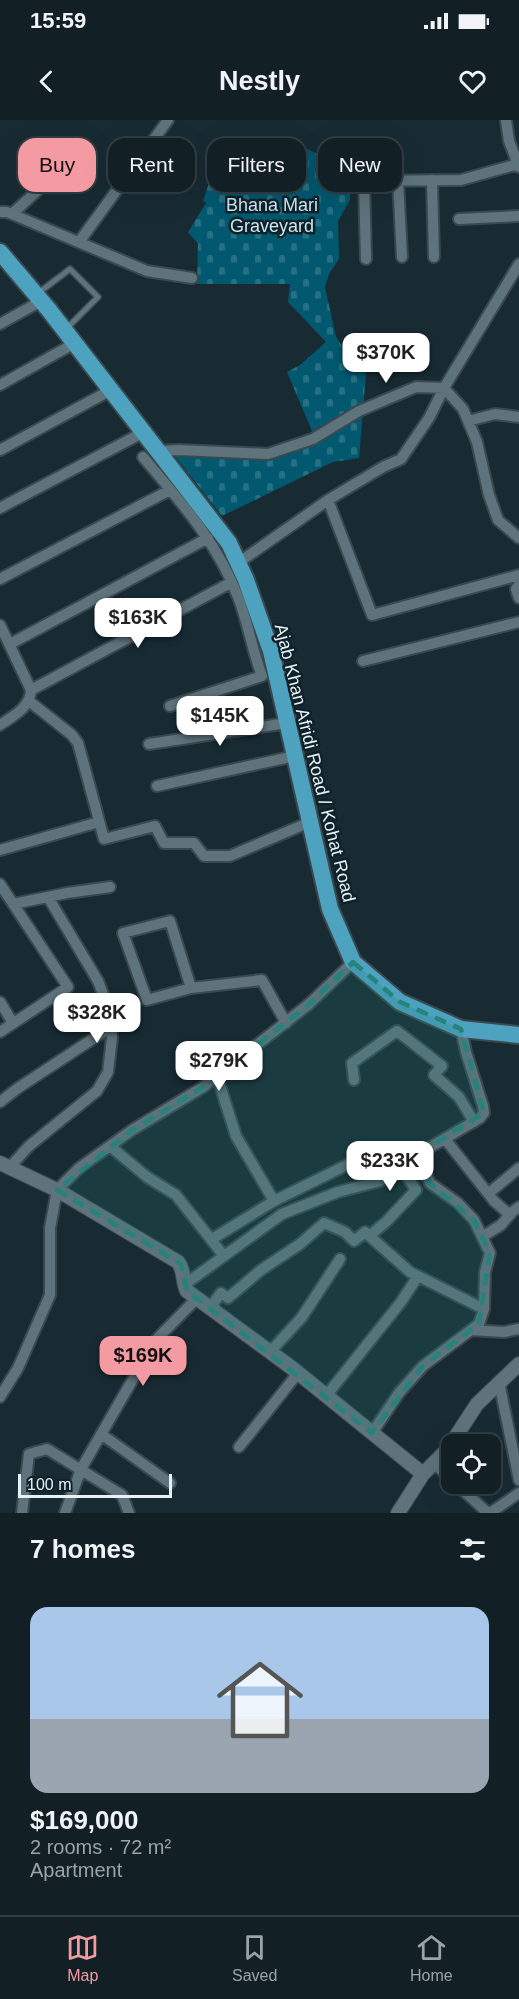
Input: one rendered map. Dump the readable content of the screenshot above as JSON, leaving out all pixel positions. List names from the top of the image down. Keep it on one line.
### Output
{"streets":{"main road":["Ajab Khan Afridi Road / Kohat Road"]},"parks":["Bhana Mari Graveyard"],"scale_bar":"100 m","page":{"status":"15:59","header":"Nestly","chip":["Buy","Rent","Filters","New"],"price":["$370K","$163K","$145K","$328K","$279K","$233K","$169K"],"scale":"100 m","heading":"7 homes","list":[{"name":"$169,000","note":"2 rooms · 72 m² · Apartment"}],"tabs":["Map","Saved","Home"]}}
